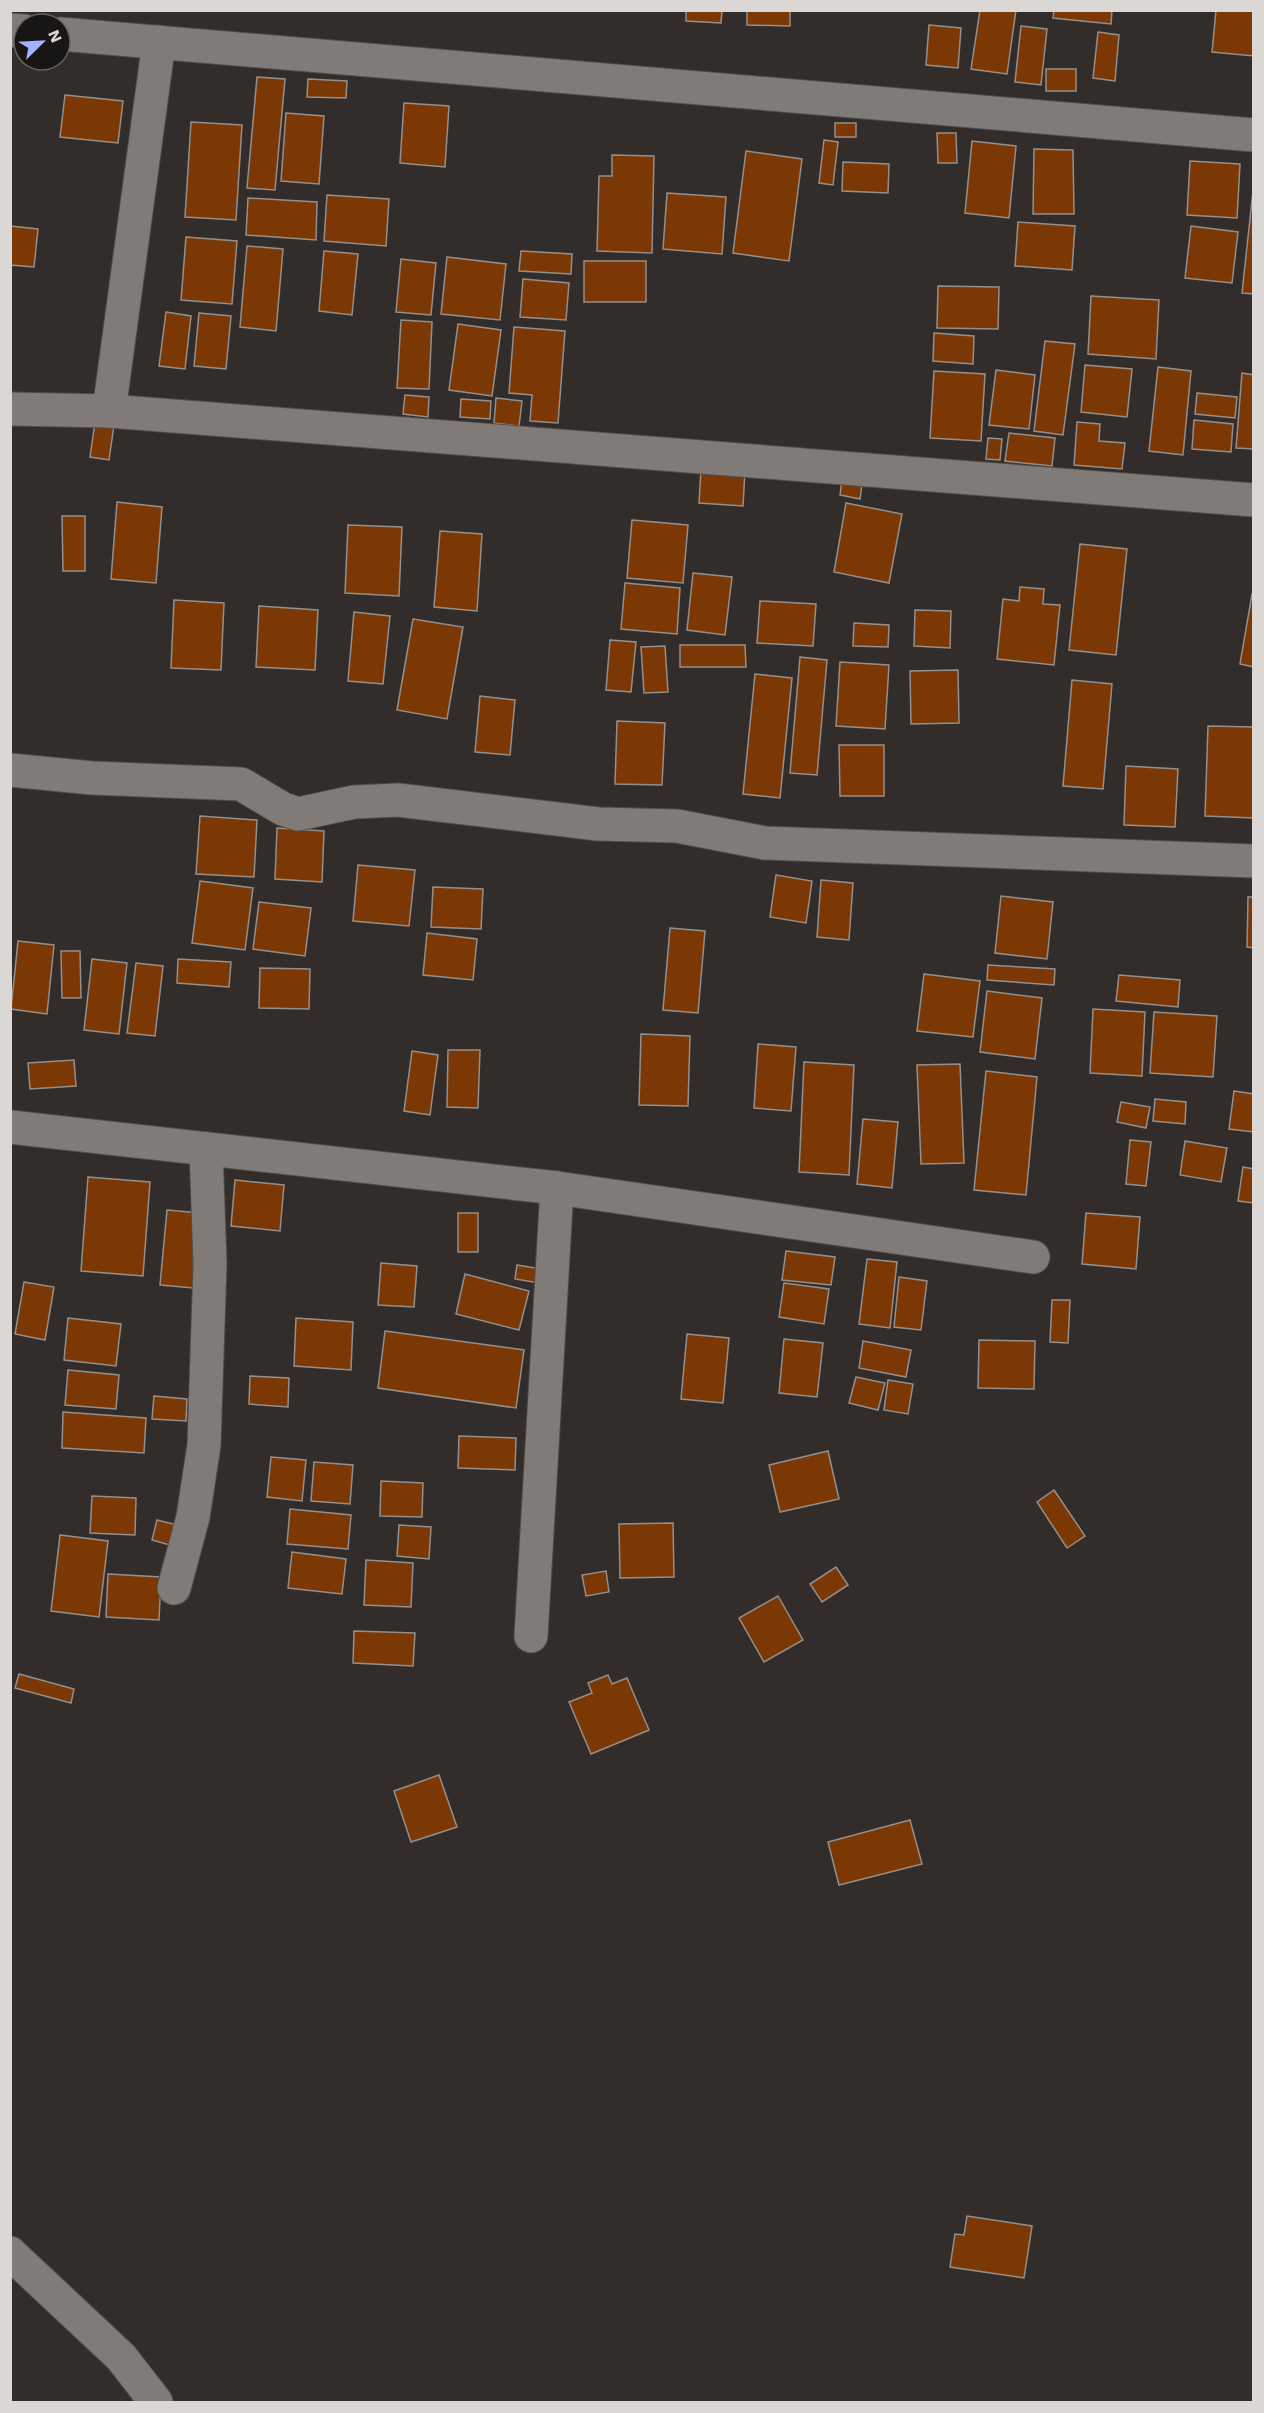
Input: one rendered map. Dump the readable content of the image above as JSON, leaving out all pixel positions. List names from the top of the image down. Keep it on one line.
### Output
{"north":"top right"}
